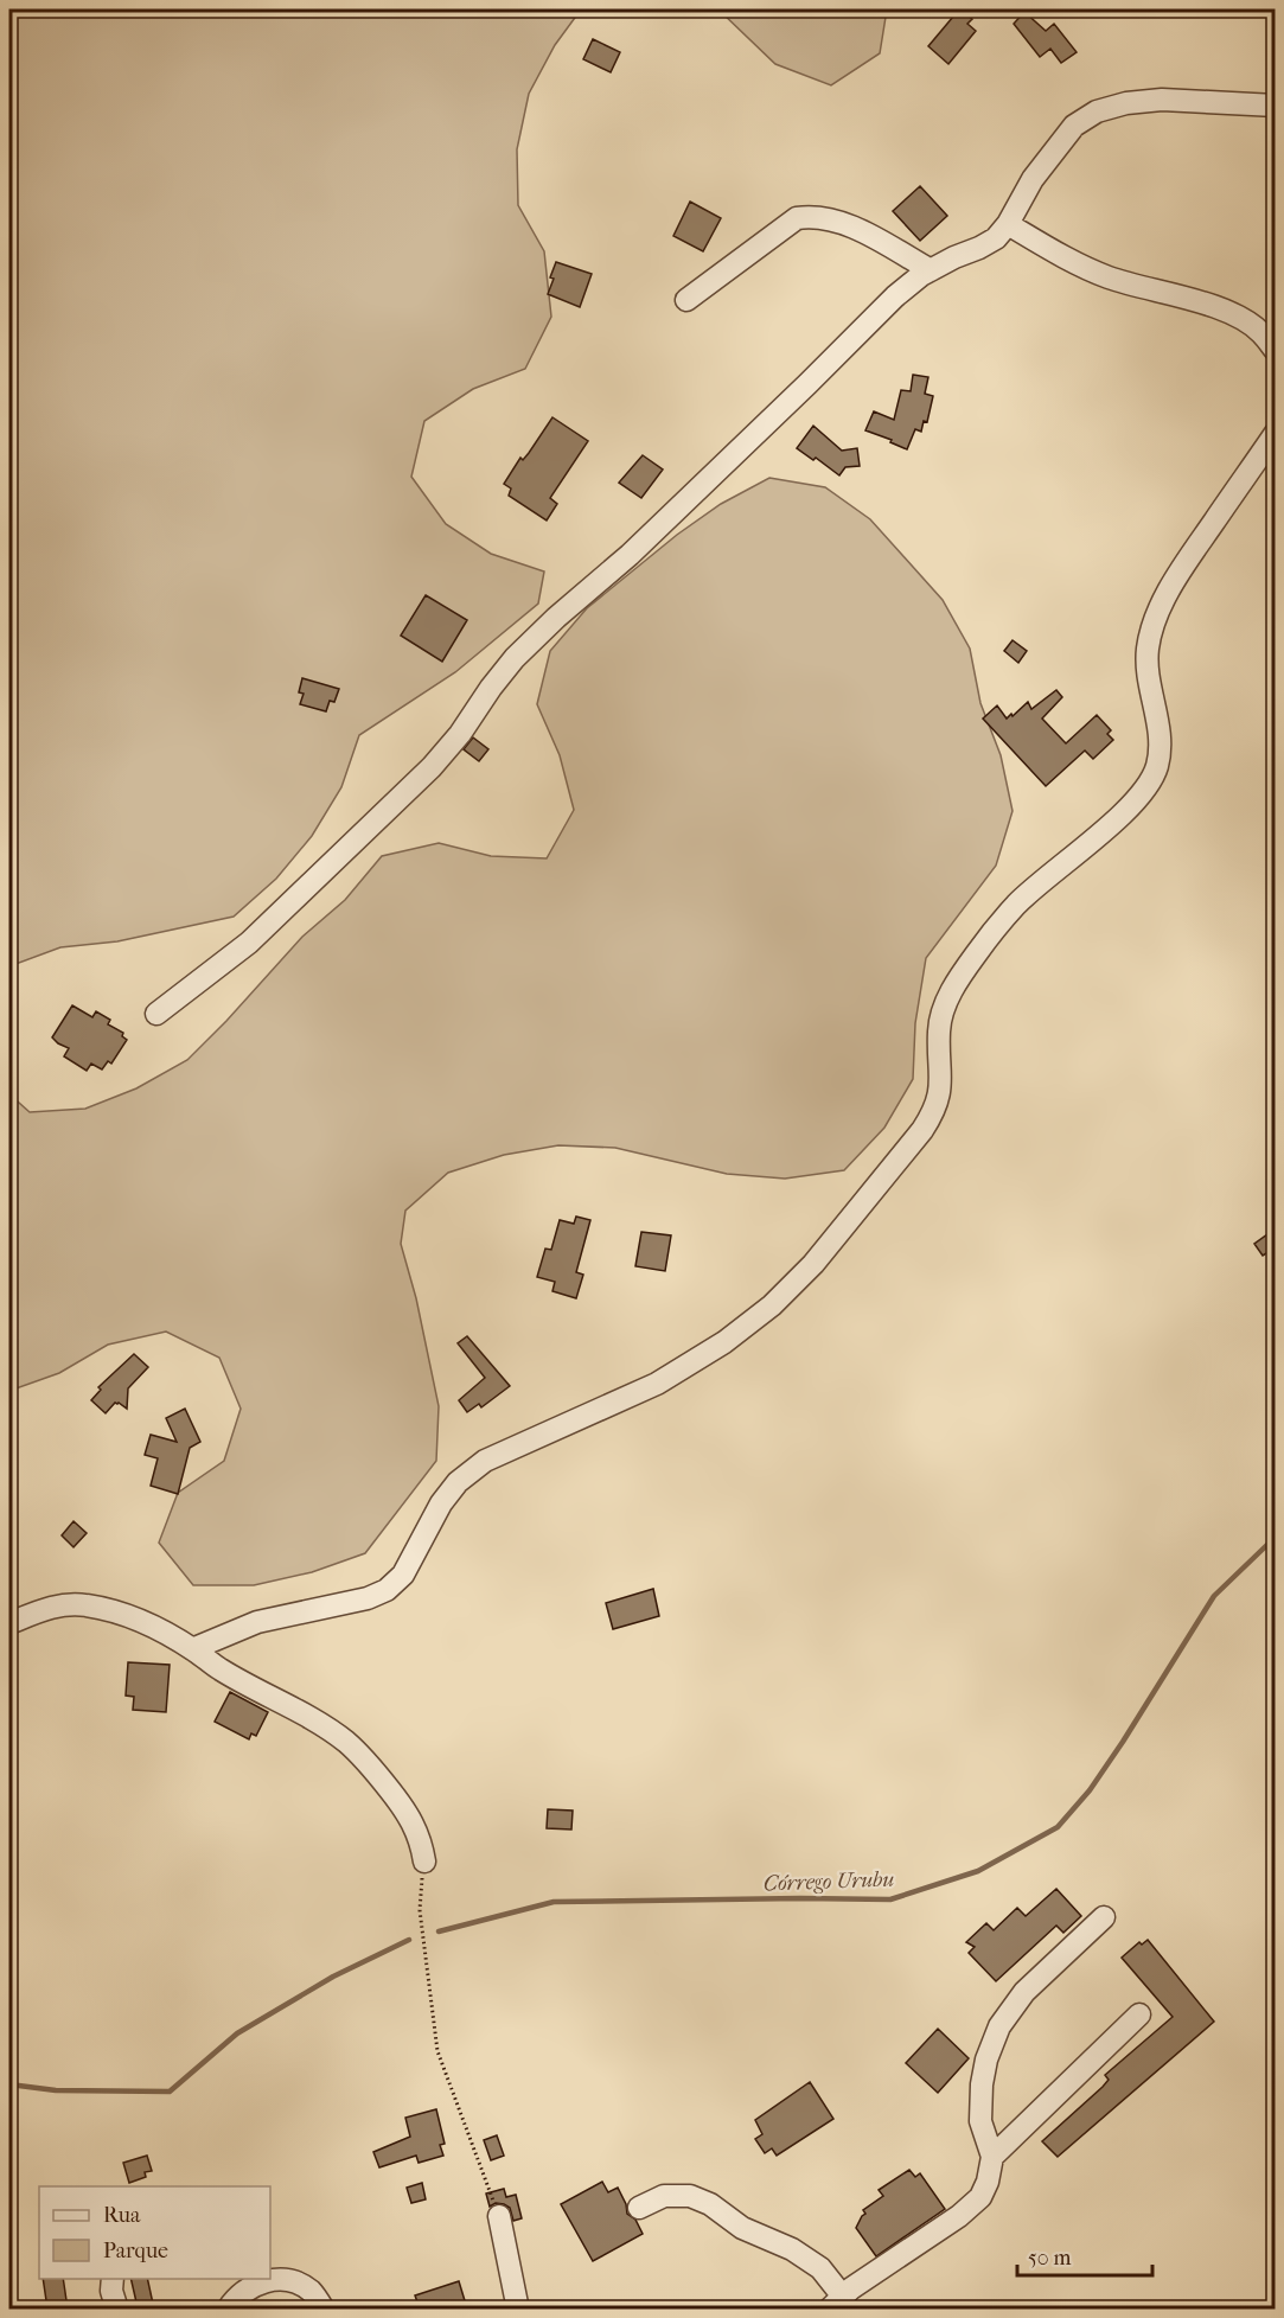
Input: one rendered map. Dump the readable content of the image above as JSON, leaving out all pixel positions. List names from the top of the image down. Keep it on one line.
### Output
{"water":["Córrego Urubu"],"legend":["Rua","Parque"],"scale_bar":"50 m"}
